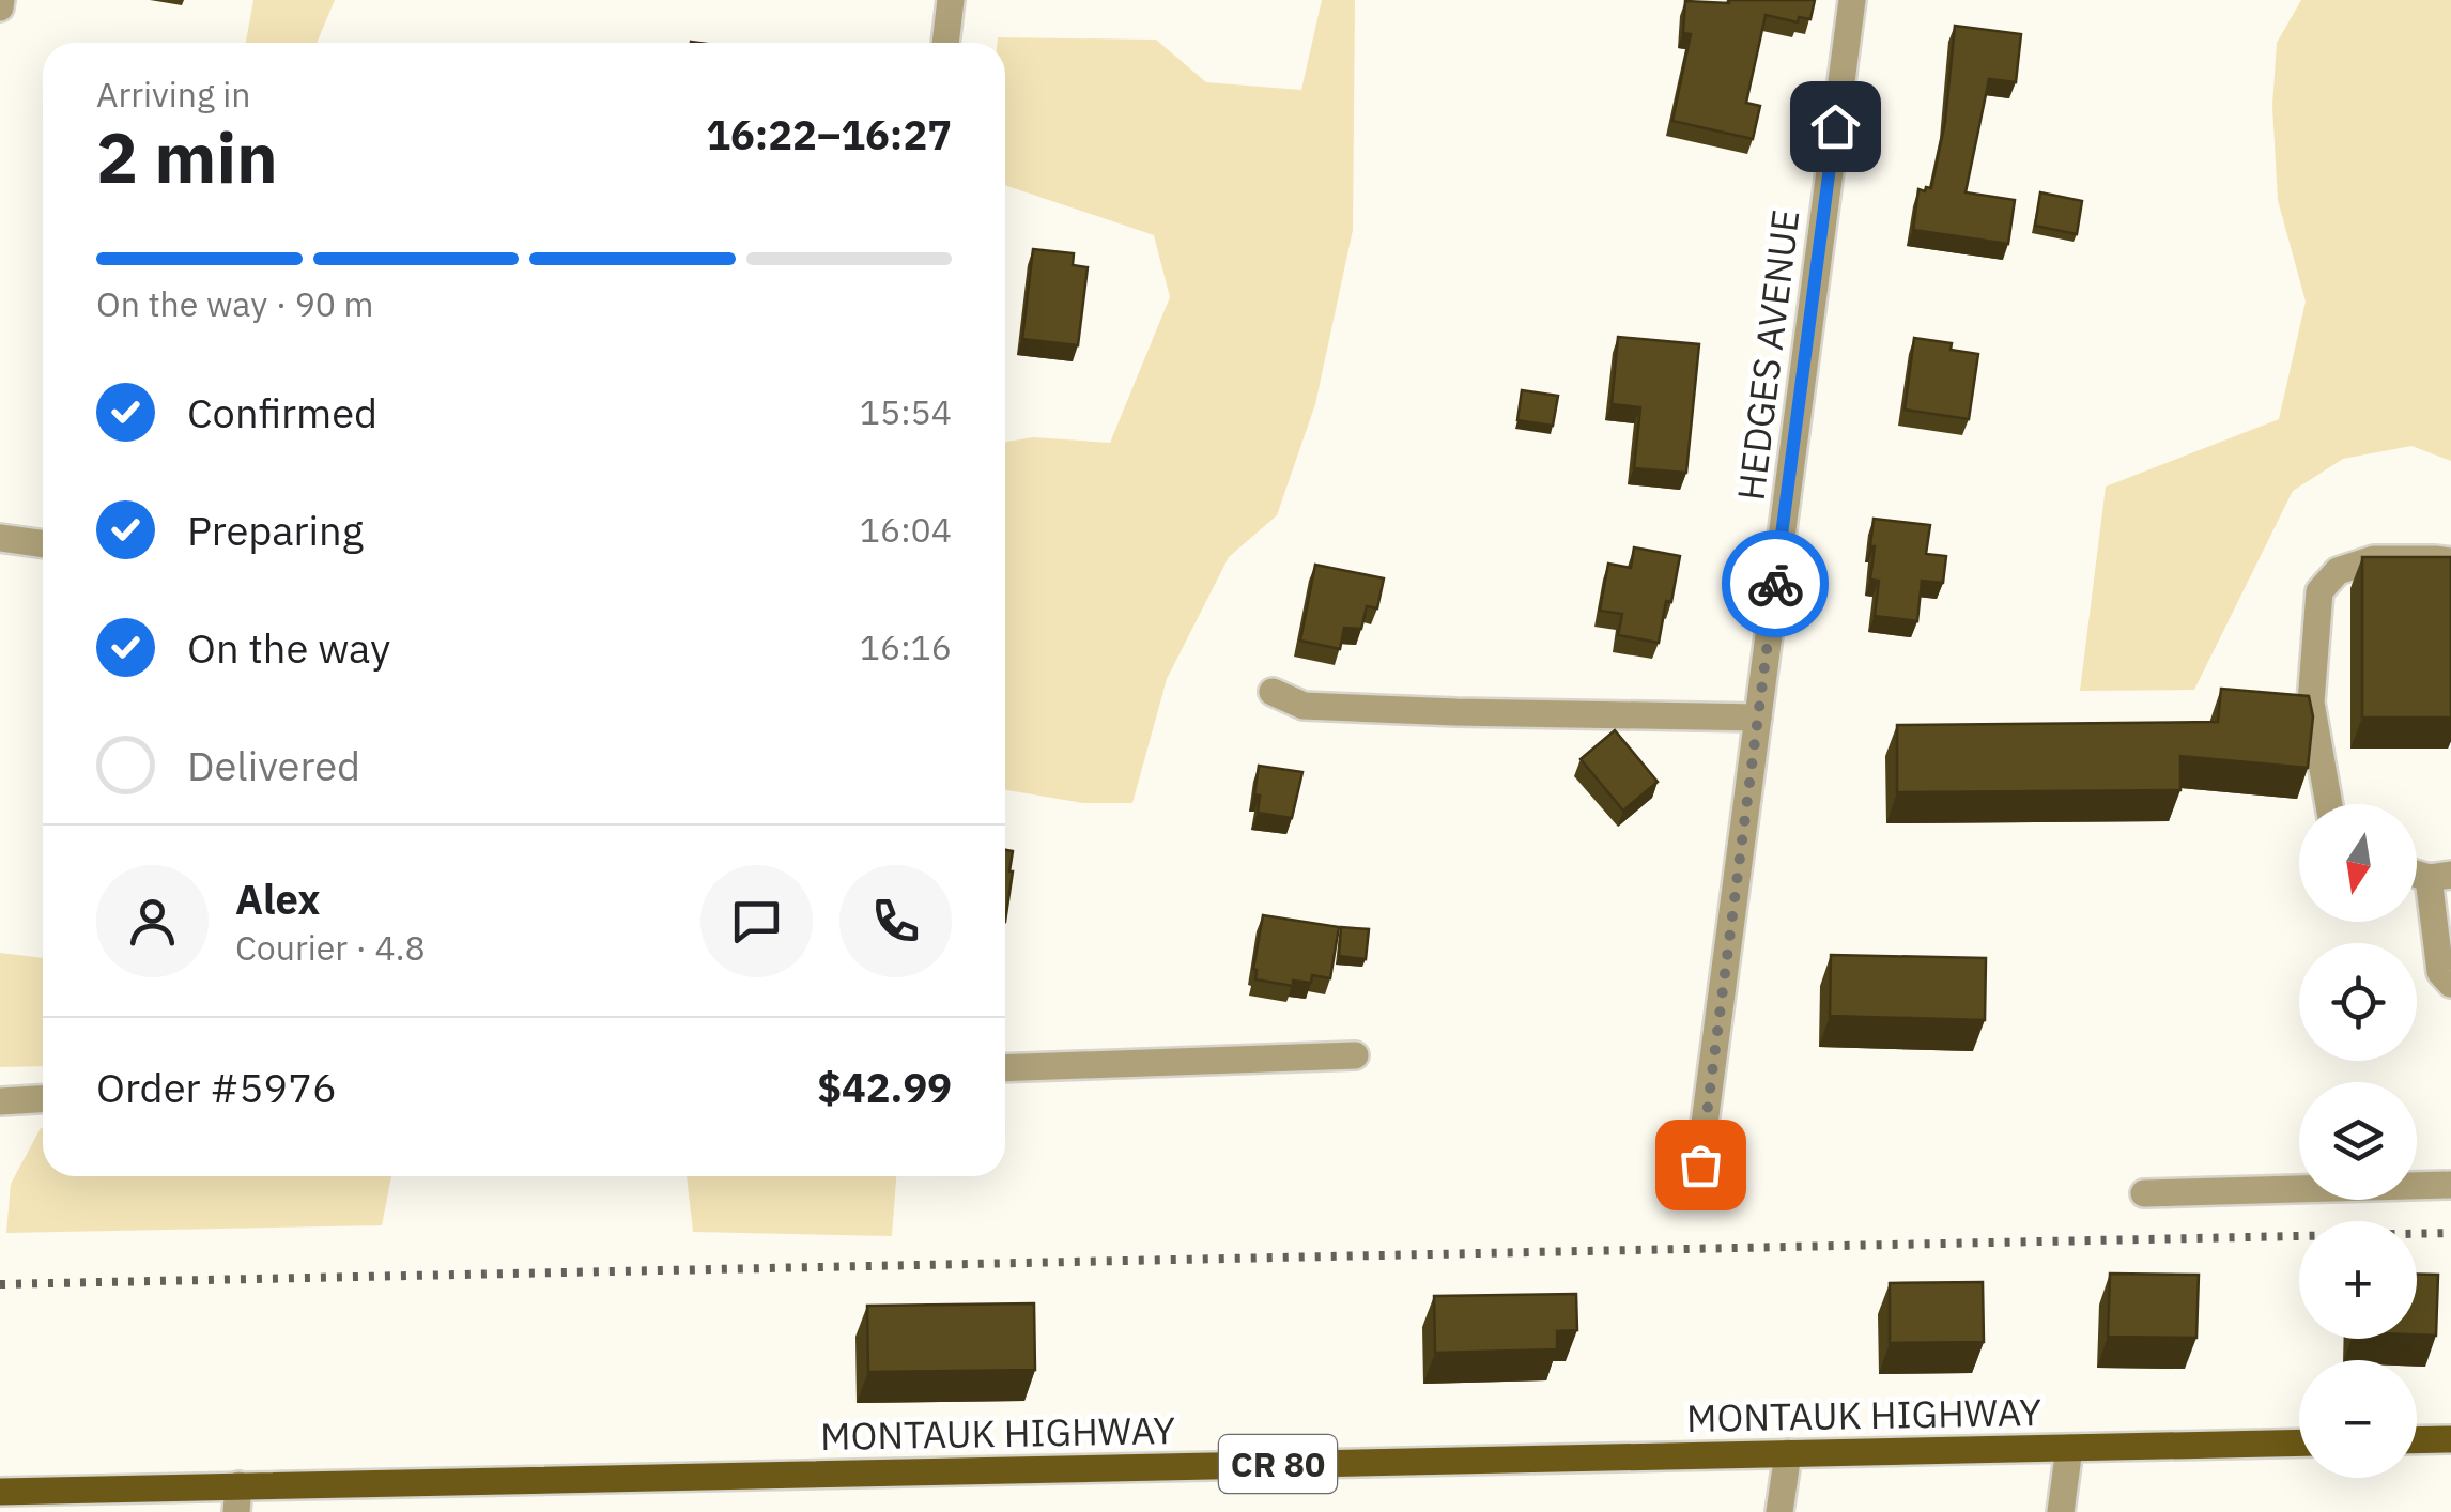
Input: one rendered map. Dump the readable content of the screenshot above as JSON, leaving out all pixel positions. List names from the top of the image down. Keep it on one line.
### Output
{"streets":{"main road":["MONTAUK HIGHWAY","CR 80"],"street":["HEDGES AVENUE"]},"north":"bottom","page":{"heading":["2 min","Arriving in","16:22–16:27"],"panel":["Alex","Courier · 4.8","Order #5976","$42.99"],"bar":"On the way · 90 m","list":[["Confirmed","15:54"],["Preparing","16:04"],["On the way","16:16"],"Delivered"],"map_buttons":["+","−"]}}
